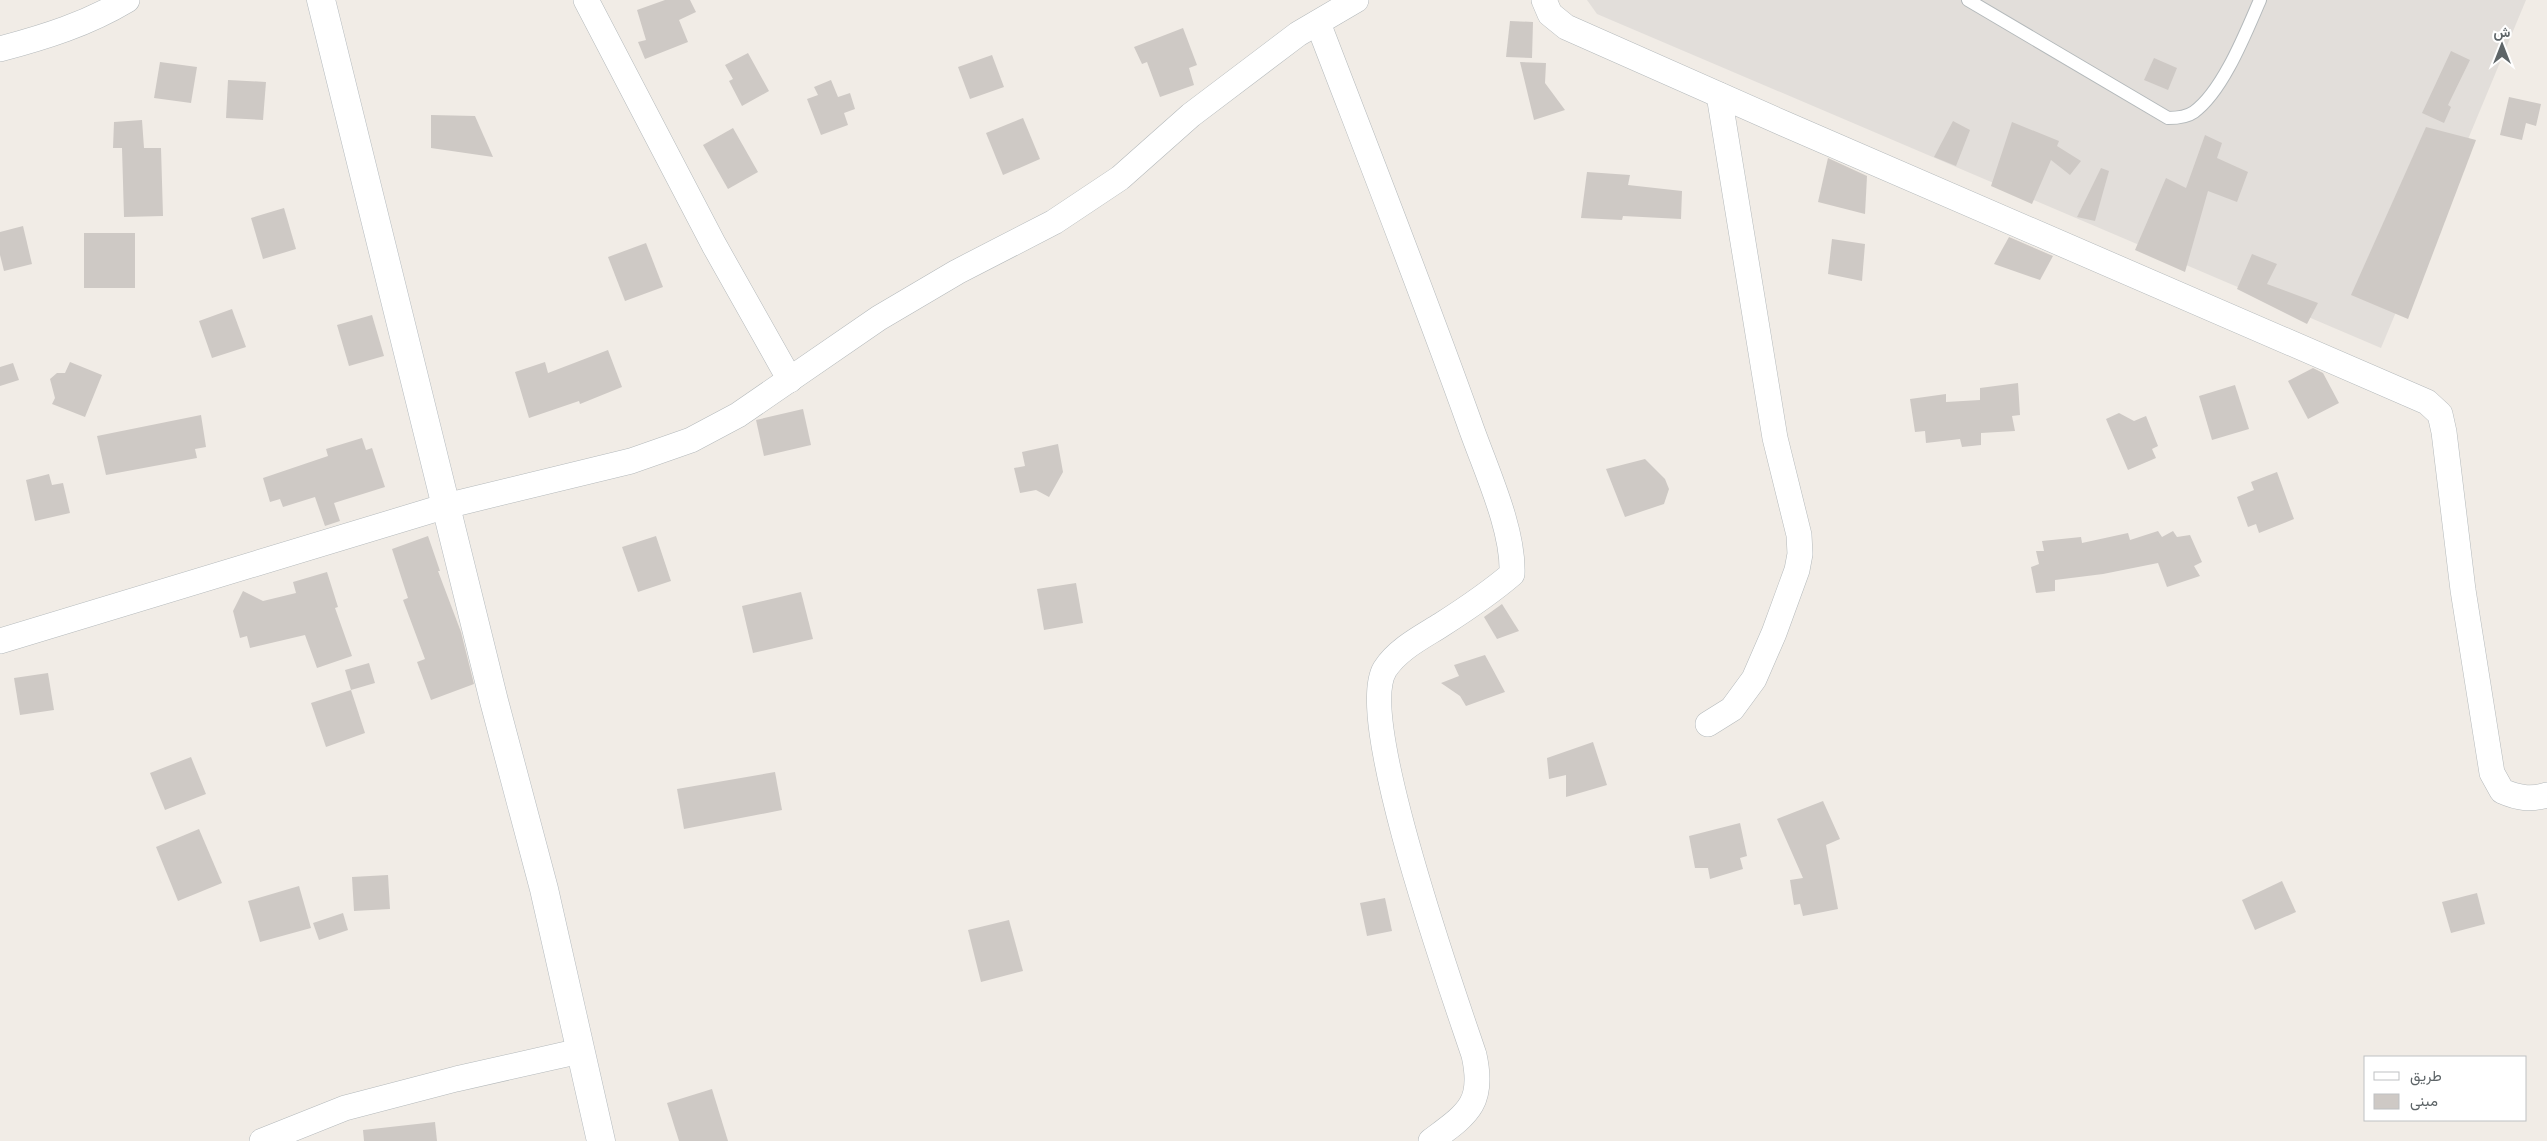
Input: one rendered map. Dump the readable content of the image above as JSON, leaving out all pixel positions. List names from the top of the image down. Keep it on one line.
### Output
{"legend":["طريق","مبنى"],"north":"top"}
